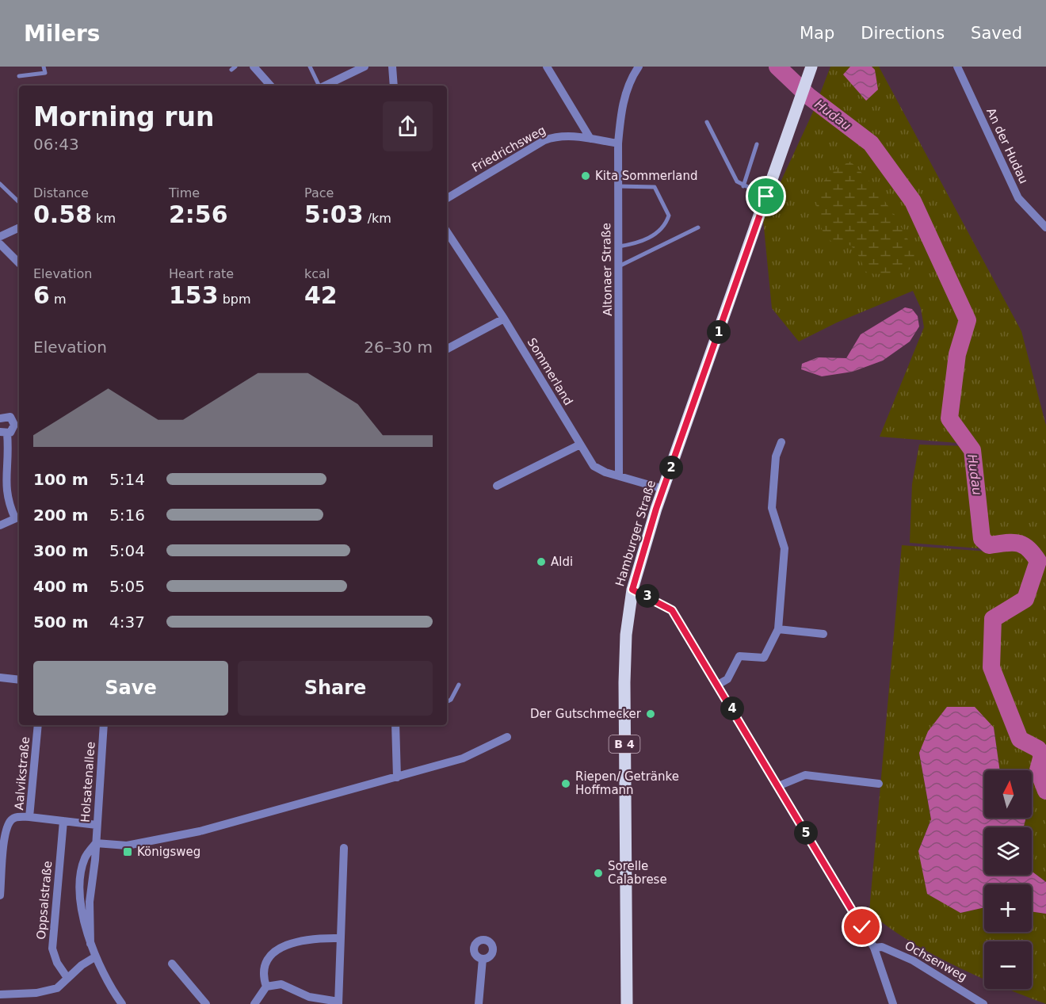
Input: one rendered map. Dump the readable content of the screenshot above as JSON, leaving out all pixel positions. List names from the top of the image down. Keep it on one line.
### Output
{"streets":{"main road":["Hamburger Straße","B 4"],"street":["An der Hudau","Friedrichsweg","Altonaer Straße","Sommerland","Aalvikstraße","Holsatenallee","Oppsalstraße","Ochsenweg"]},"crossings":[["Friedrichsweg","Altonaer Straße"],["Altonaer Straße","Sommerland"],["Sommerland","Hamburger Straße"],["Aalvikstraße","Holsatenallee"],["Aalvikstraße","Oppsalstraße"]],"water":["Hudau"],"places":{"other":["Kita Sommerland","Aldi","Der Gutschmecker","Riepen/ Getränke Hoffmann","Sorelle Calabrese"],"transit":["Königsweg"]},"north":"top","page":{"header":"Milers","nav":["Map","Directions","Saved"],"heading":["Morning run","06:43"],"stats":[["Distance","0.58 km"],["Time","2:56"],["Pace","5:03 /km"],["Elevation","6 m"],["Heart rate","153 bpm"],["kcal","42"]],"pins":["1","2","3","4","5"],"chart":["Elevation","26–30 m"],"list":[{"name":"100 m","note":"5:14"},{"name":"200 m","note":"5:16"},{"name":"300 m","note":"5:04"},{"name":"400 m","note":"5:05"},{"name":"500 m","note":"4:37"}],"buttons":["Save","Share"],"map_buttons":["+","−"]}}
